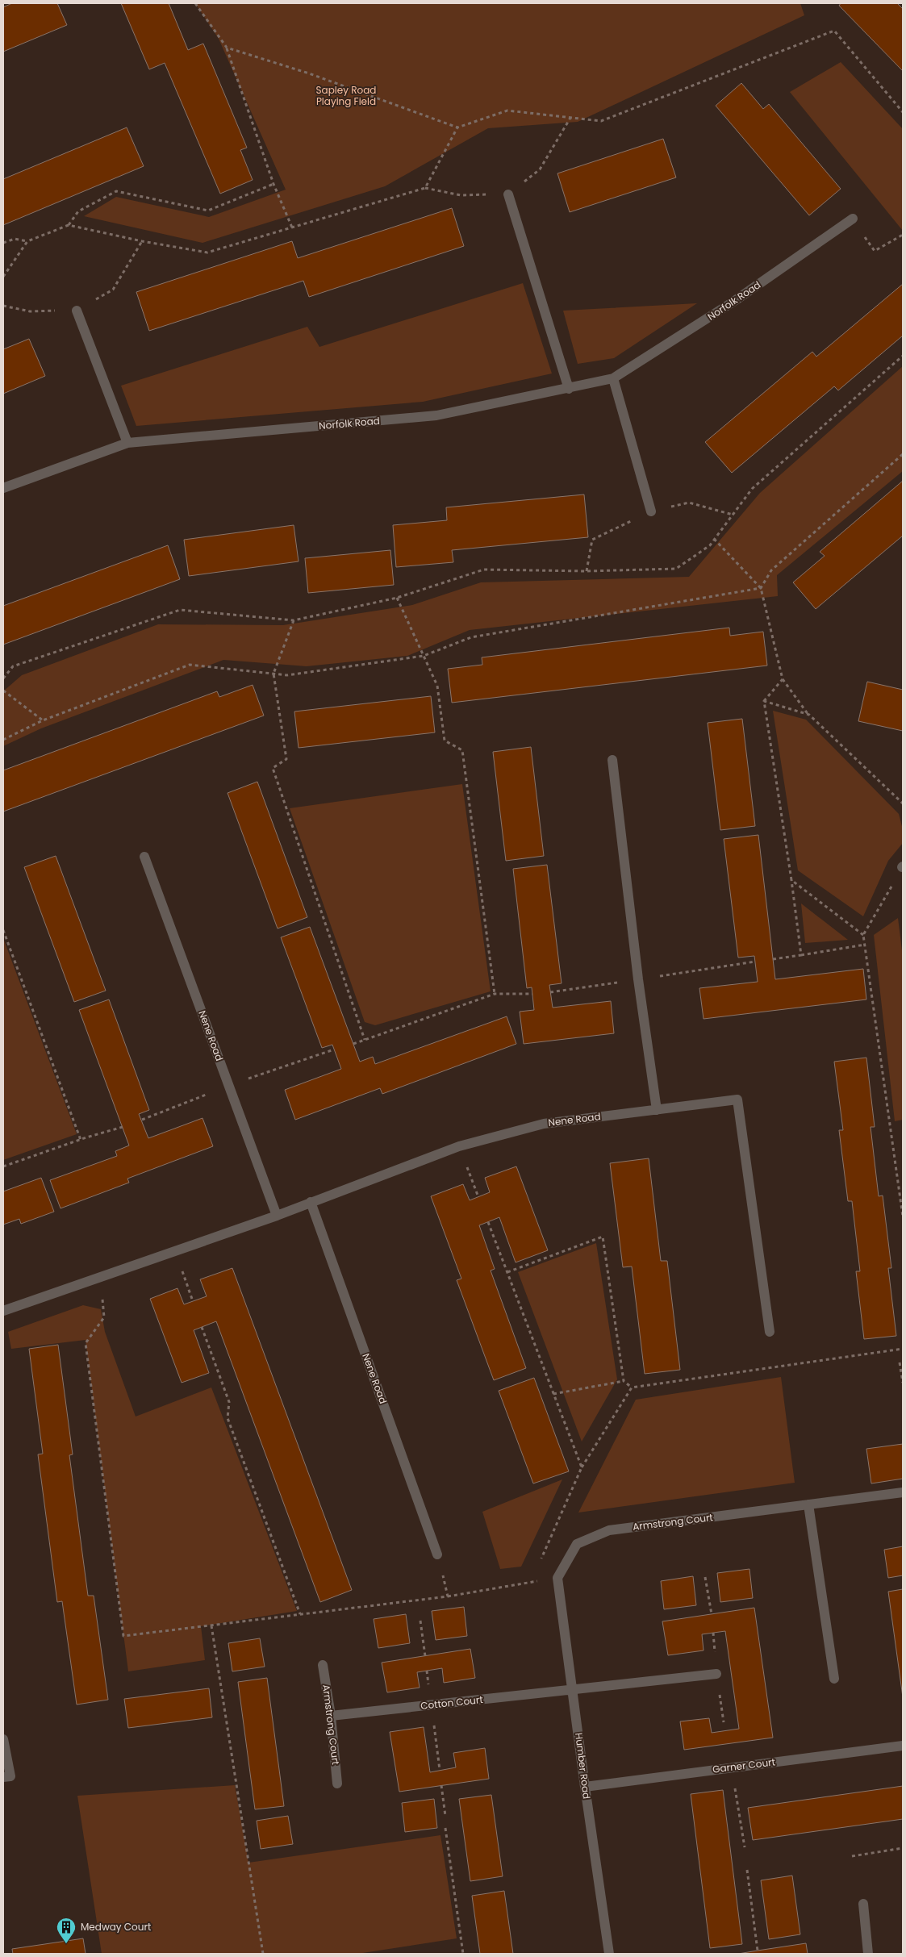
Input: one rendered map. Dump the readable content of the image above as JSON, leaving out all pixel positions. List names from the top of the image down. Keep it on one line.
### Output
{"streets":{"street":["Norfolk Road","Nene Road","Armstrong Court","Cotton Court","Humber Road","Garner Court"]},"crossings":[["Armstrong Court","Cotton Court"],["Armstrong Court","Humber Road"],["Cotton Court","Humber Road"],["Humber Road","Garner Court"]],"parks":["Sapley Road Playing Field"],"places":{"building":["Medway Court"]}}
